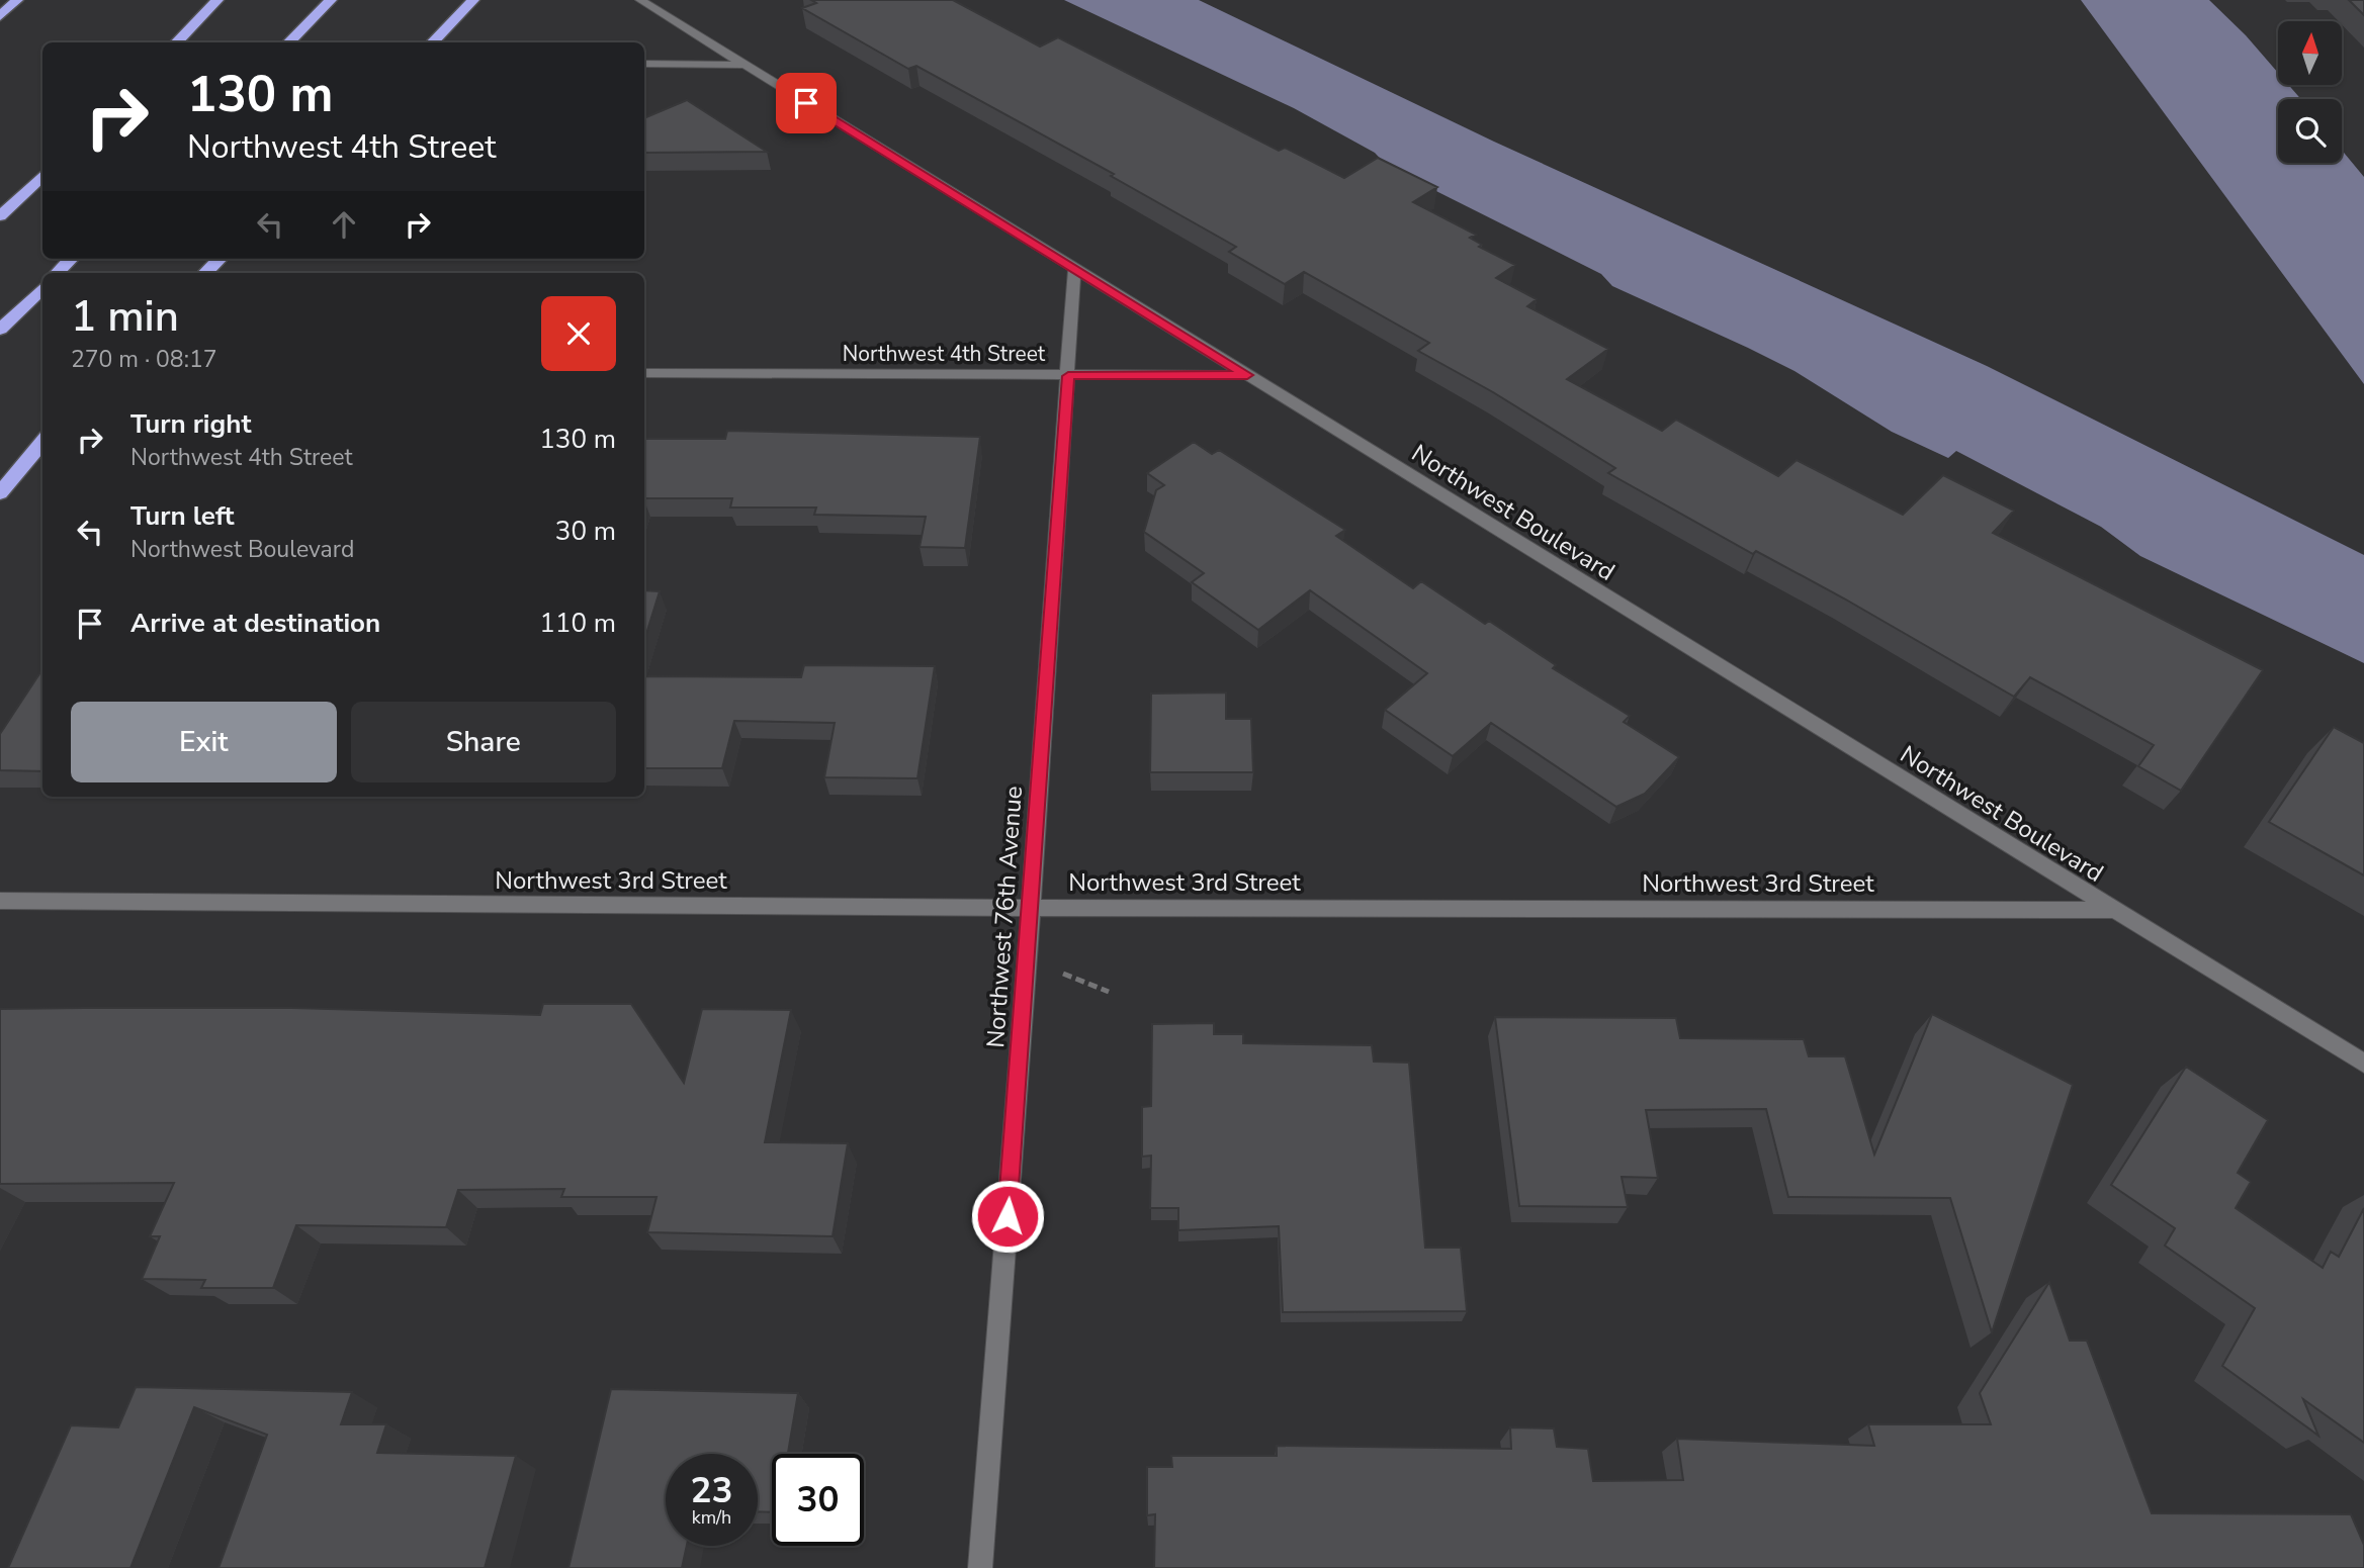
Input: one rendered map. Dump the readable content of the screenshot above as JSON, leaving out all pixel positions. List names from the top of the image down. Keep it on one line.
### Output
{"streets":{"street":["Northwest 4th Street","Northwest Boulevard","Northwest 3rd Street","Northwest 76th Avenue"]},"crossings":[["Northwest 4th Street","Northwest Boulevard"],["Northwest 4th Street","Northwest 76th Avenue"],["Northwest Boulevard","Northwest 3rd Street"],["Northwest Boulevard","Northwest 76th Avenue"],["Northwest 3rd Street","Northwest 76th Avenue"]],"north":"top","page":{"turn":["130 m","Northwest 4th Street"],"heading":["1 min","270 m · 08:17"],"list":[{"name":"Turn right","note":"Northwest 4th Street","value":"130 m"},{"name":"Turn left","note":"Northwest Boulevard","value":"30 m"},{"name":"Arrive at destination","value":"110 m"}],"buttons":["Exit","Share"],"speed":"23 km/h","limit":"30"}}
